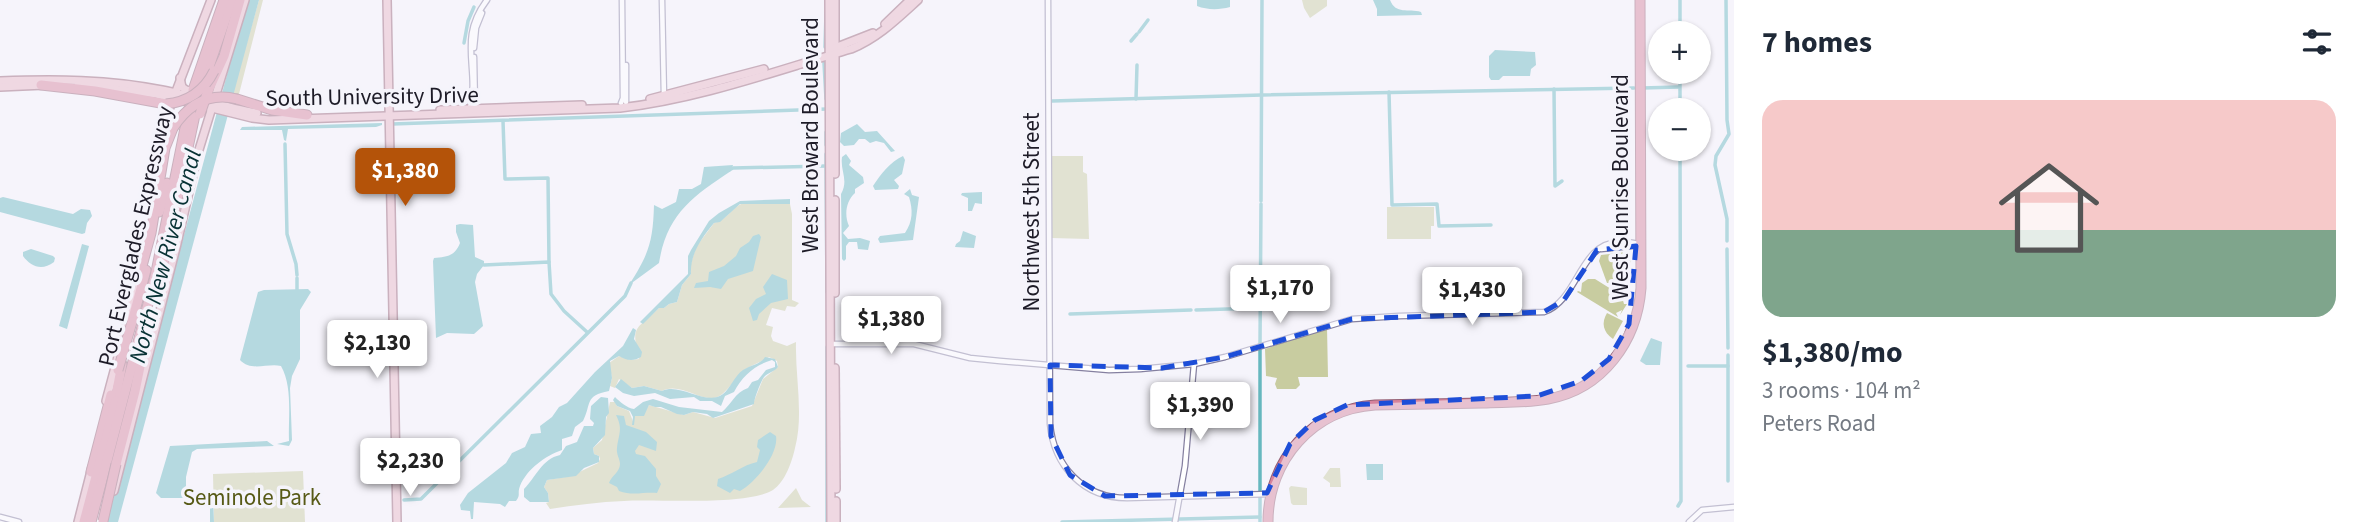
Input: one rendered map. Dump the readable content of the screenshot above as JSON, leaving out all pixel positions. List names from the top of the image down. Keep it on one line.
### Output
{"streets":{"highway":["West Sunrise Boulevard","Port Everglades Expressway"],"main road":["South University Drive","West Broward Boulevard"],"street":["Northwest 5th Street"]},"crossings":[["West Sunrise Boulevard","Northwest 5th Street"]],"water":["North New River Canal"],"parks":["Seminole Park"],"page":{"heading":"7 homes","map_buttons":["+","−"],"list":[{"name":"$1,380/mo","note":"3 rooms · 104 m² · Peters Road"}],"price":["$1,380","$1,170","$1,430","$1,380","$2,130","$1,390","$2,230"]}}
